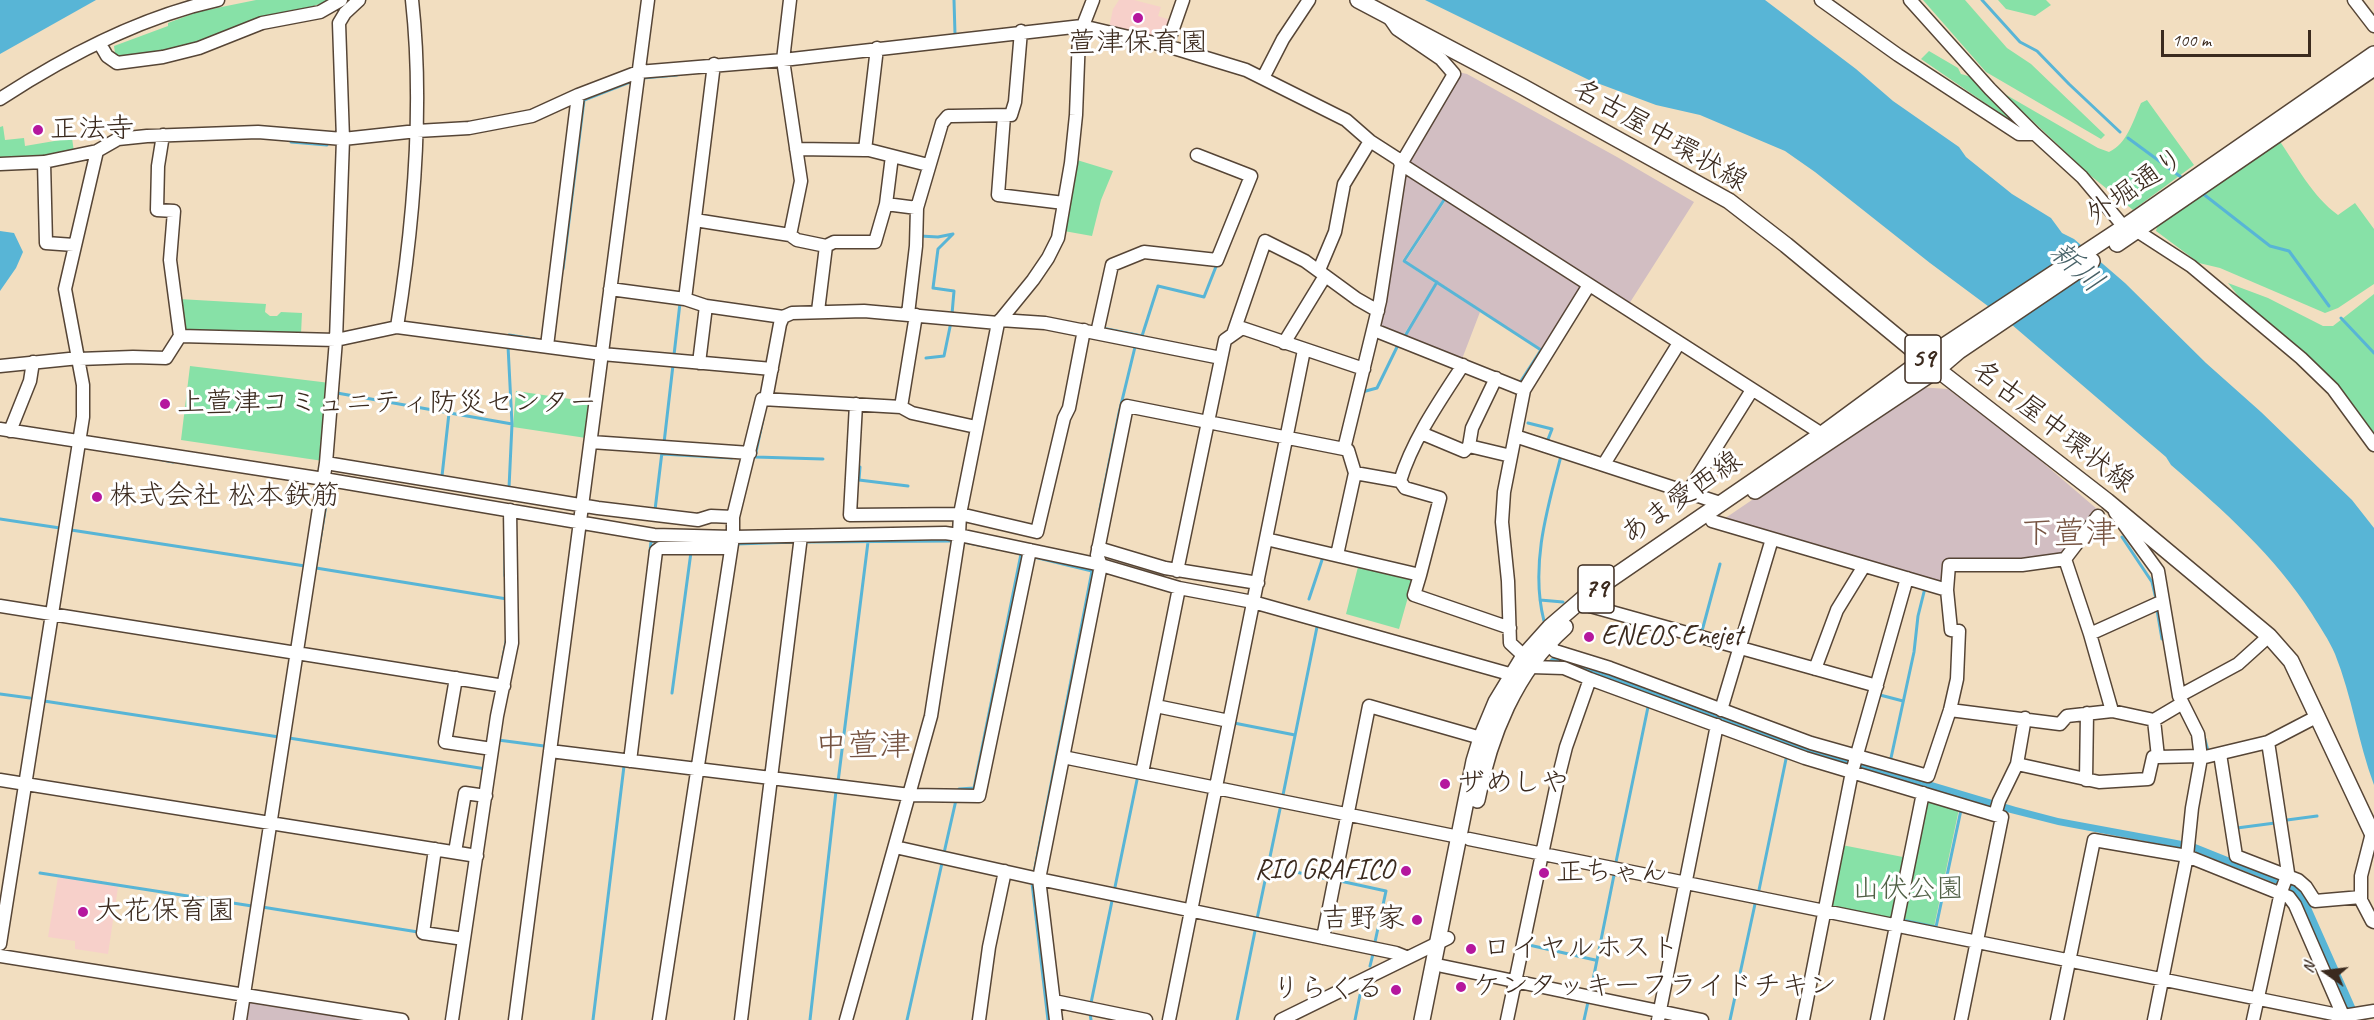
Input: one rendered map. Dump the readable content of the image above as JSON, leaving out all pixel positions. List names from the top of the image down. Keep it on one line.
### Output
{"streets":{"main road":["名古屋中環状線","外堀通り","59","あま愛西線","79"]},"crossings":[["名古屋中環状線","外堀通り"],["名古屋中環状線","あま愛西線"],["外堀通り","あま愛西線"]],"districts":["下萱津","中萱津"],"water":["新川"],"parks":["山伏公園"],"places":["萱津保育園","正法寺","上萱津コミュニティ防災センター","株式会社 松本鉄筋","ENEOS Enejet","ザめしや","RIO GRAFICO","正ちゃん","大花保育園","吉野家","ロイヤルホスト","ケンタッキーフライドチキン","りらくる"],"scale_bar":"100 m","north":"left"}
